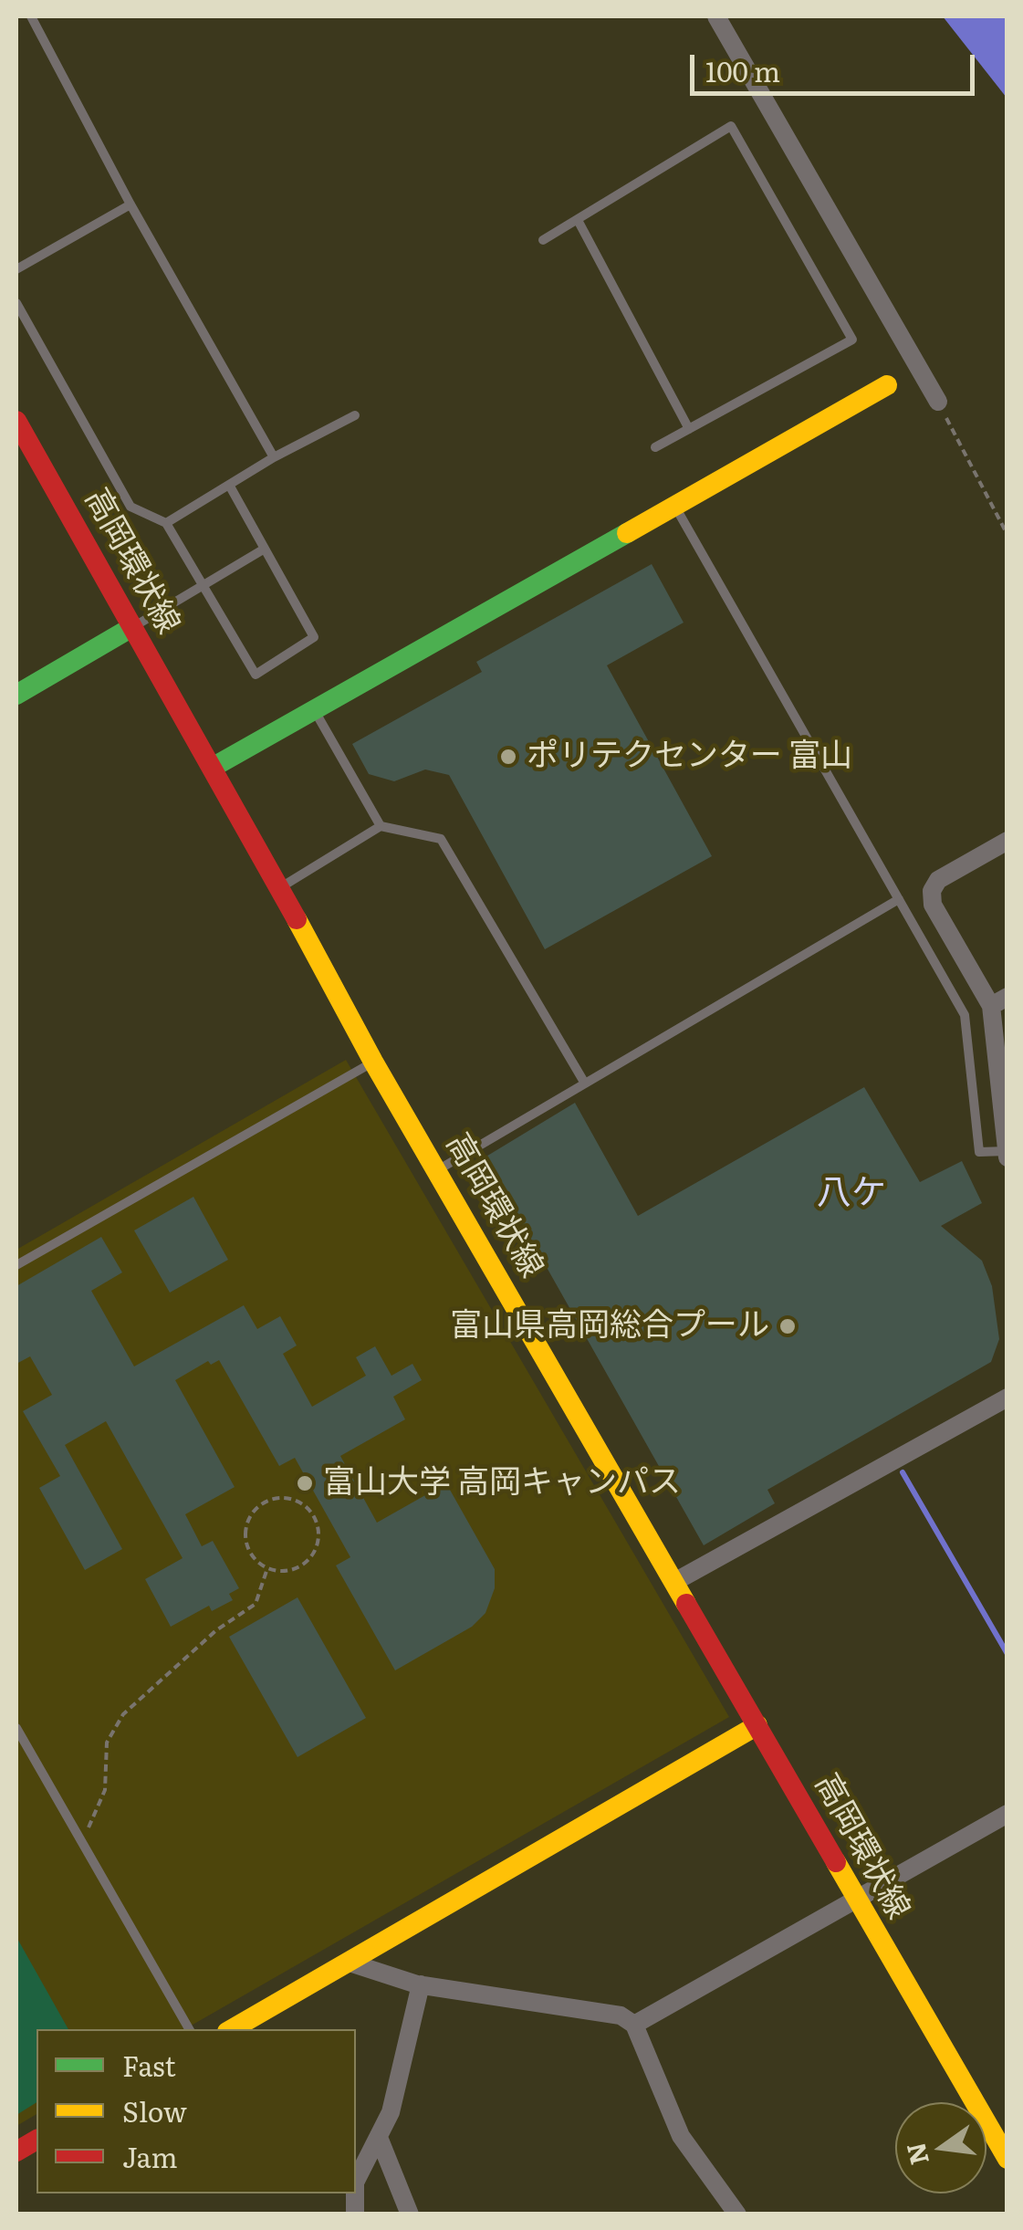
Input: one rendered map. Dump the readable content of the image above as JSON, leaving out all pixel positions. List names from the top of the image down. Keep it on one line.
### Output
{"streets":{"main road":["高岡環状線"]},"districts":["八ケ"],"places":["ポリテクセンター 富山","富山県高岡総合プール","富山大学 高岡キャンパス"],"legend":["Fast","Slow","Jam"],"scale_bar":"100 m","north":"left"}
